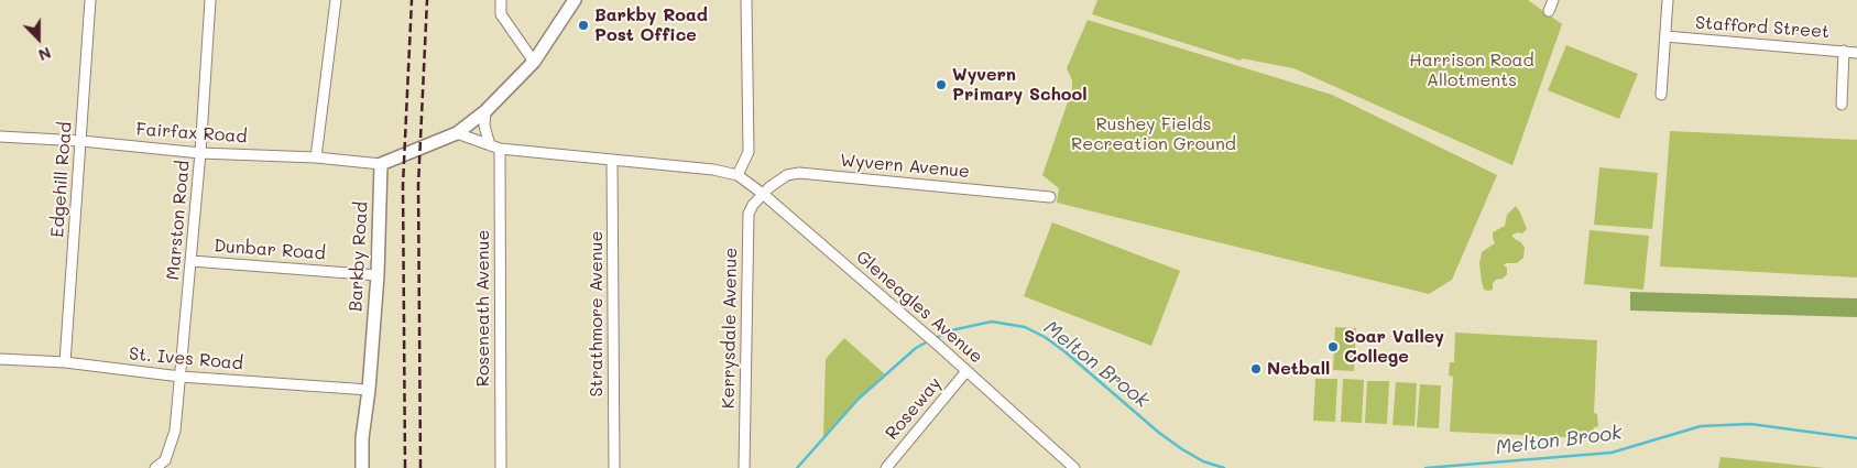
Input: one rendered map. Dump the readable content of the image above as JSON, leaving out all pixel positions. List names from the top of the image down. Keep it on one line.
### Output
{"streets":{"street":["Stafford Street","Fairfax Road","Wyvern Avenue","Edgehill Road","Marston Road","Dunbar Road","Barkby Road","Gleneagles Avenue","Roseneath Avenue","Strathmore Avenue","Kerrysdale Avenue","St. Ives Road","Roseway"]},"crossings":[["Fairfax Road","Edgehill Road"],["Fairfax Road","Marston Road"],["Fairfax Road","Barkby Road"],["Wyvern Avenue","Gleneagles Avenue"],["Wyvern Avenue","Kerrysdale Avenue"],["Edgehill Road","St. Ives Road"],["Marston Road","Dunbar Road"],["Marston Road","St. Ives Road"],["Dunbar Road","Barkby Road"],["Barkby Road","St. Ives Road"],["Gleneagles Avenue","Kerrysdale Avenue"],["Gleneagles Avenue","Roseway"]],"water":["Melton Brook"],"parks":["Harrison Road Allotments","Rushey Fields Recreation Ground"],"places":["Barkby Road Post Office","Wyvern Primary School","Soar Valley College","Netball"],"north":"bottom"}
